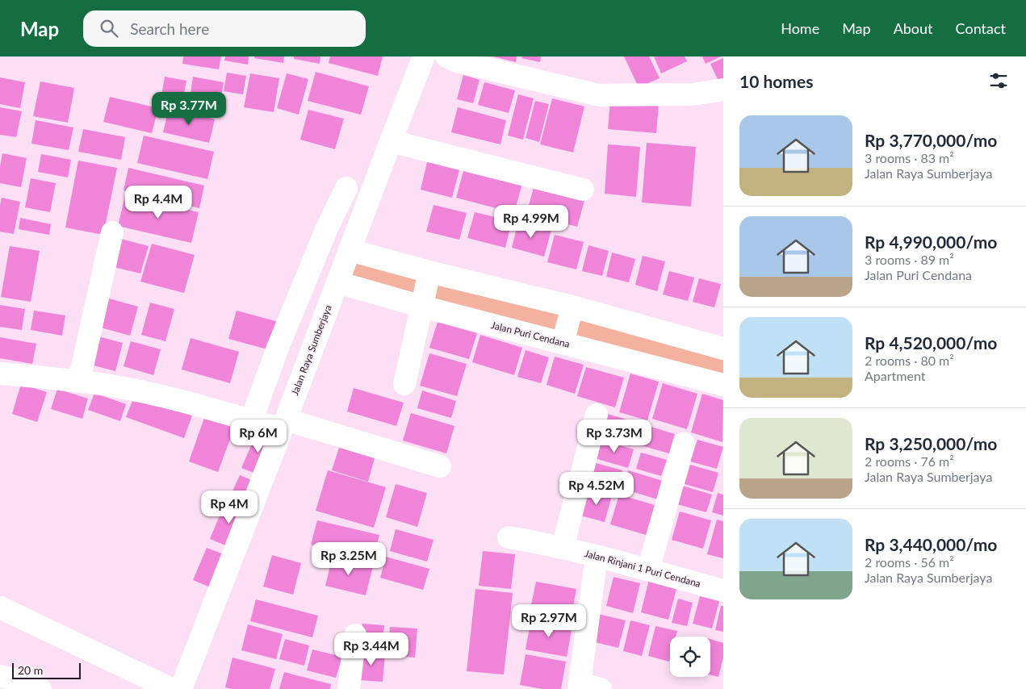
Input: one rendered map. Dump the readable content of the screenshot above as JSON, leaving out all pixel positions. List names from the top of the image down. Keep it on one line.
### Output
{"streets":{"street":["Jalan Puri Cendana","Jalan Raya Sumberjaya","Jalan Rinjani 1 Puri Cendana"]},"crossings":[["Jalan Puri Cendana","Jalan Raya Sumberjaya"]],"scale_bar":"20 m","page":{"header":"Map","search":"Search here","nav":["Home","Map","About","Contact"],"heading":"10 homes","price":["Rp 3.77M","Rp 4.4M","Rp 4.99M","Rp 6M","Rp 3.73M","Rp 4.52M","Rp 4M","Rp 3.25M","Rp 2.97M","Rp 3.44M"],"list":[{"name":"Rp 3,770,000/mo","note":"3 rooms · 83 m² · Jalan Raya Sumberjaya"},{"name":"Rp 4,990,000/mo","note":"3 rooms · 89 m² · Jalan Puri Cendana"},{"name":"Rp 4,520,000/mo","note":"2 rooms · 80 m² · Apartment"},{"name":"Rp 3,250,000/mo","note":"2 rooms · 76 m² · Jalan Raya Sumberjaya"},{"name":"Rp 3,440,000/mo","note":"2 rooms · 56 m² · Jalan Raya Sumberjaya"}],"scale":"20 m"}}
